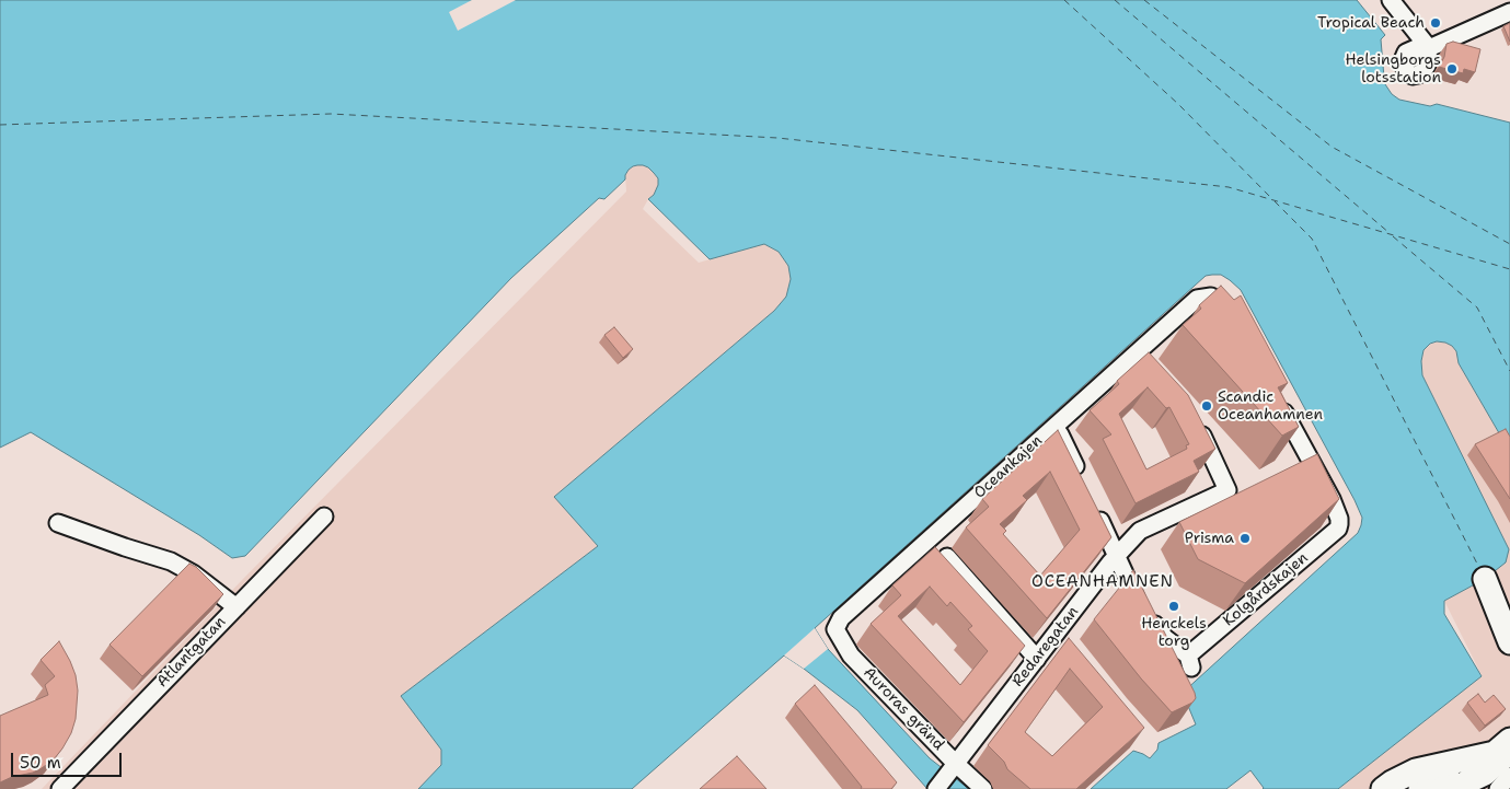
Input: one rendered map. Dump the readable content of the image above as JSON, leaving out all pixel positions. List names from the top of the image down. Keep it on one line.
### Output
{"streets":{"street":["Oceankajen","Kolgårdskajen","Redaregatan","Atlantgatan","Auroras gränd"]},"crossings":[["Oceankajen","Auroras gränd"],["Kolgårdskajen","Redaregatan"],["Redaregatan","Auroras gränd"]],"districts":["OCEANHAMNEN"],"places":["Tropical Beach","Helsingborgs lotsstation","Scandic Oceanhamnen","Prisma","Henckels torg"],"scale_bar":"50 m"}
